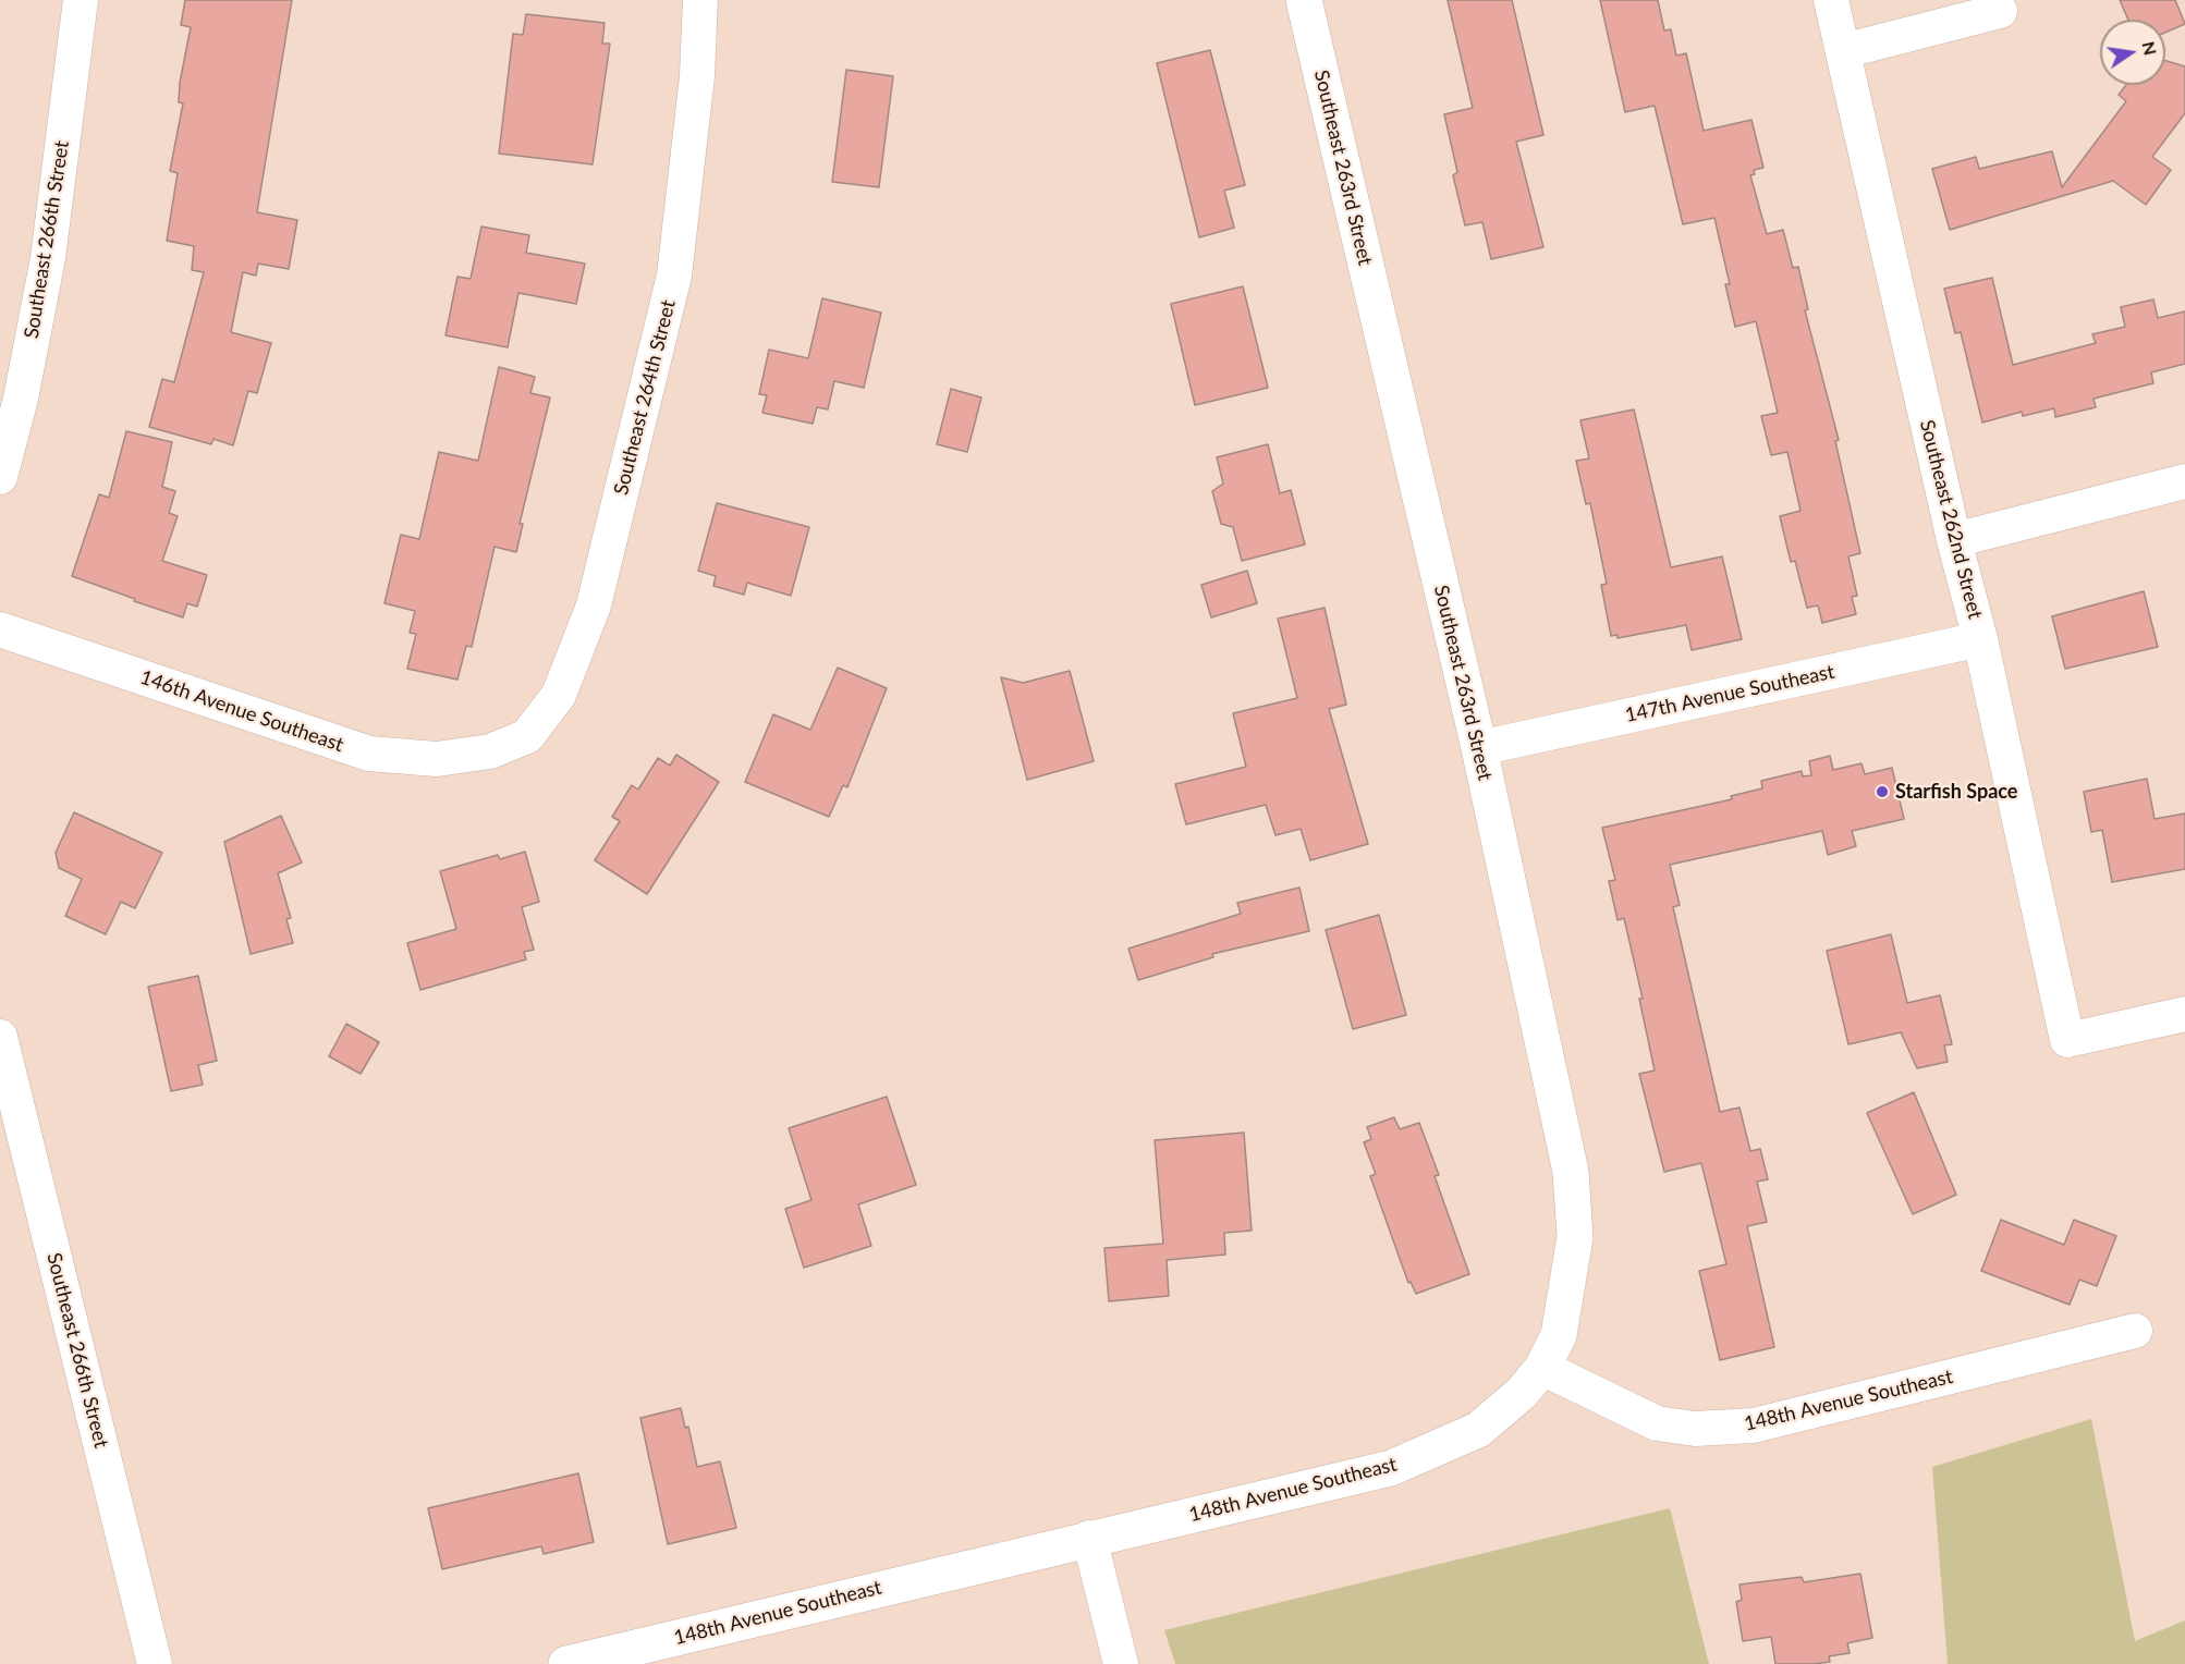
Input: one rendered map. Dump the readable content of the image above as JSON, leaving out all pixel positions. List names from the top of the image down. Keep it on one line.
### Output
{"streets":{"street":["Southeast 263rd Street","Southeast 266th Street","Southeast 264th Street","Southeast 262nd Street","147th Avenue Southeast","146th Avenue Southeast","148th Avenue Southeast"]},"crossings":[["Southeast 263rd Street","147th Avenue Southeast"],["Southeast 263rd Street","148th Avenue Southeast"],["Southeast 264th Street","146th Avenue Southeast"],["Southeast 262nd Street","147th Avenue Southeast"]],"places":["Starfish Space"],"north":"right"}
